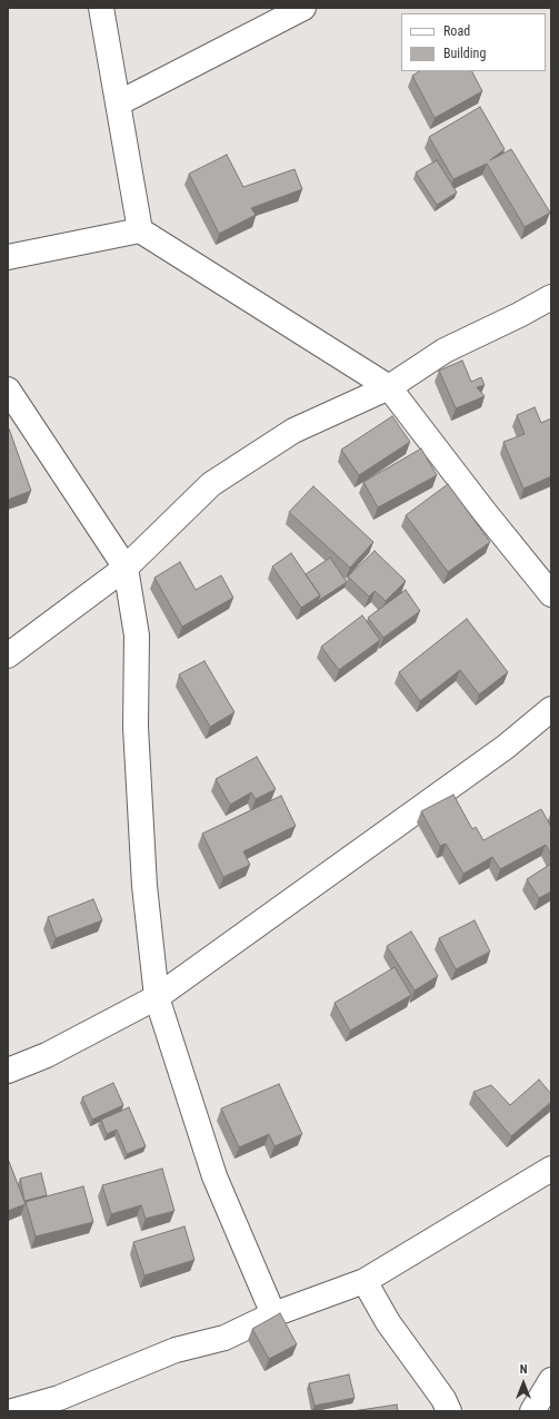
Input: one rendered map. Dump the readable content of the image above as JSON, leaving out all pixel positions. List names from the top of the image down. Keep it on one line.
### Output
{"legend":["Road","Building"],"north":"top"}
